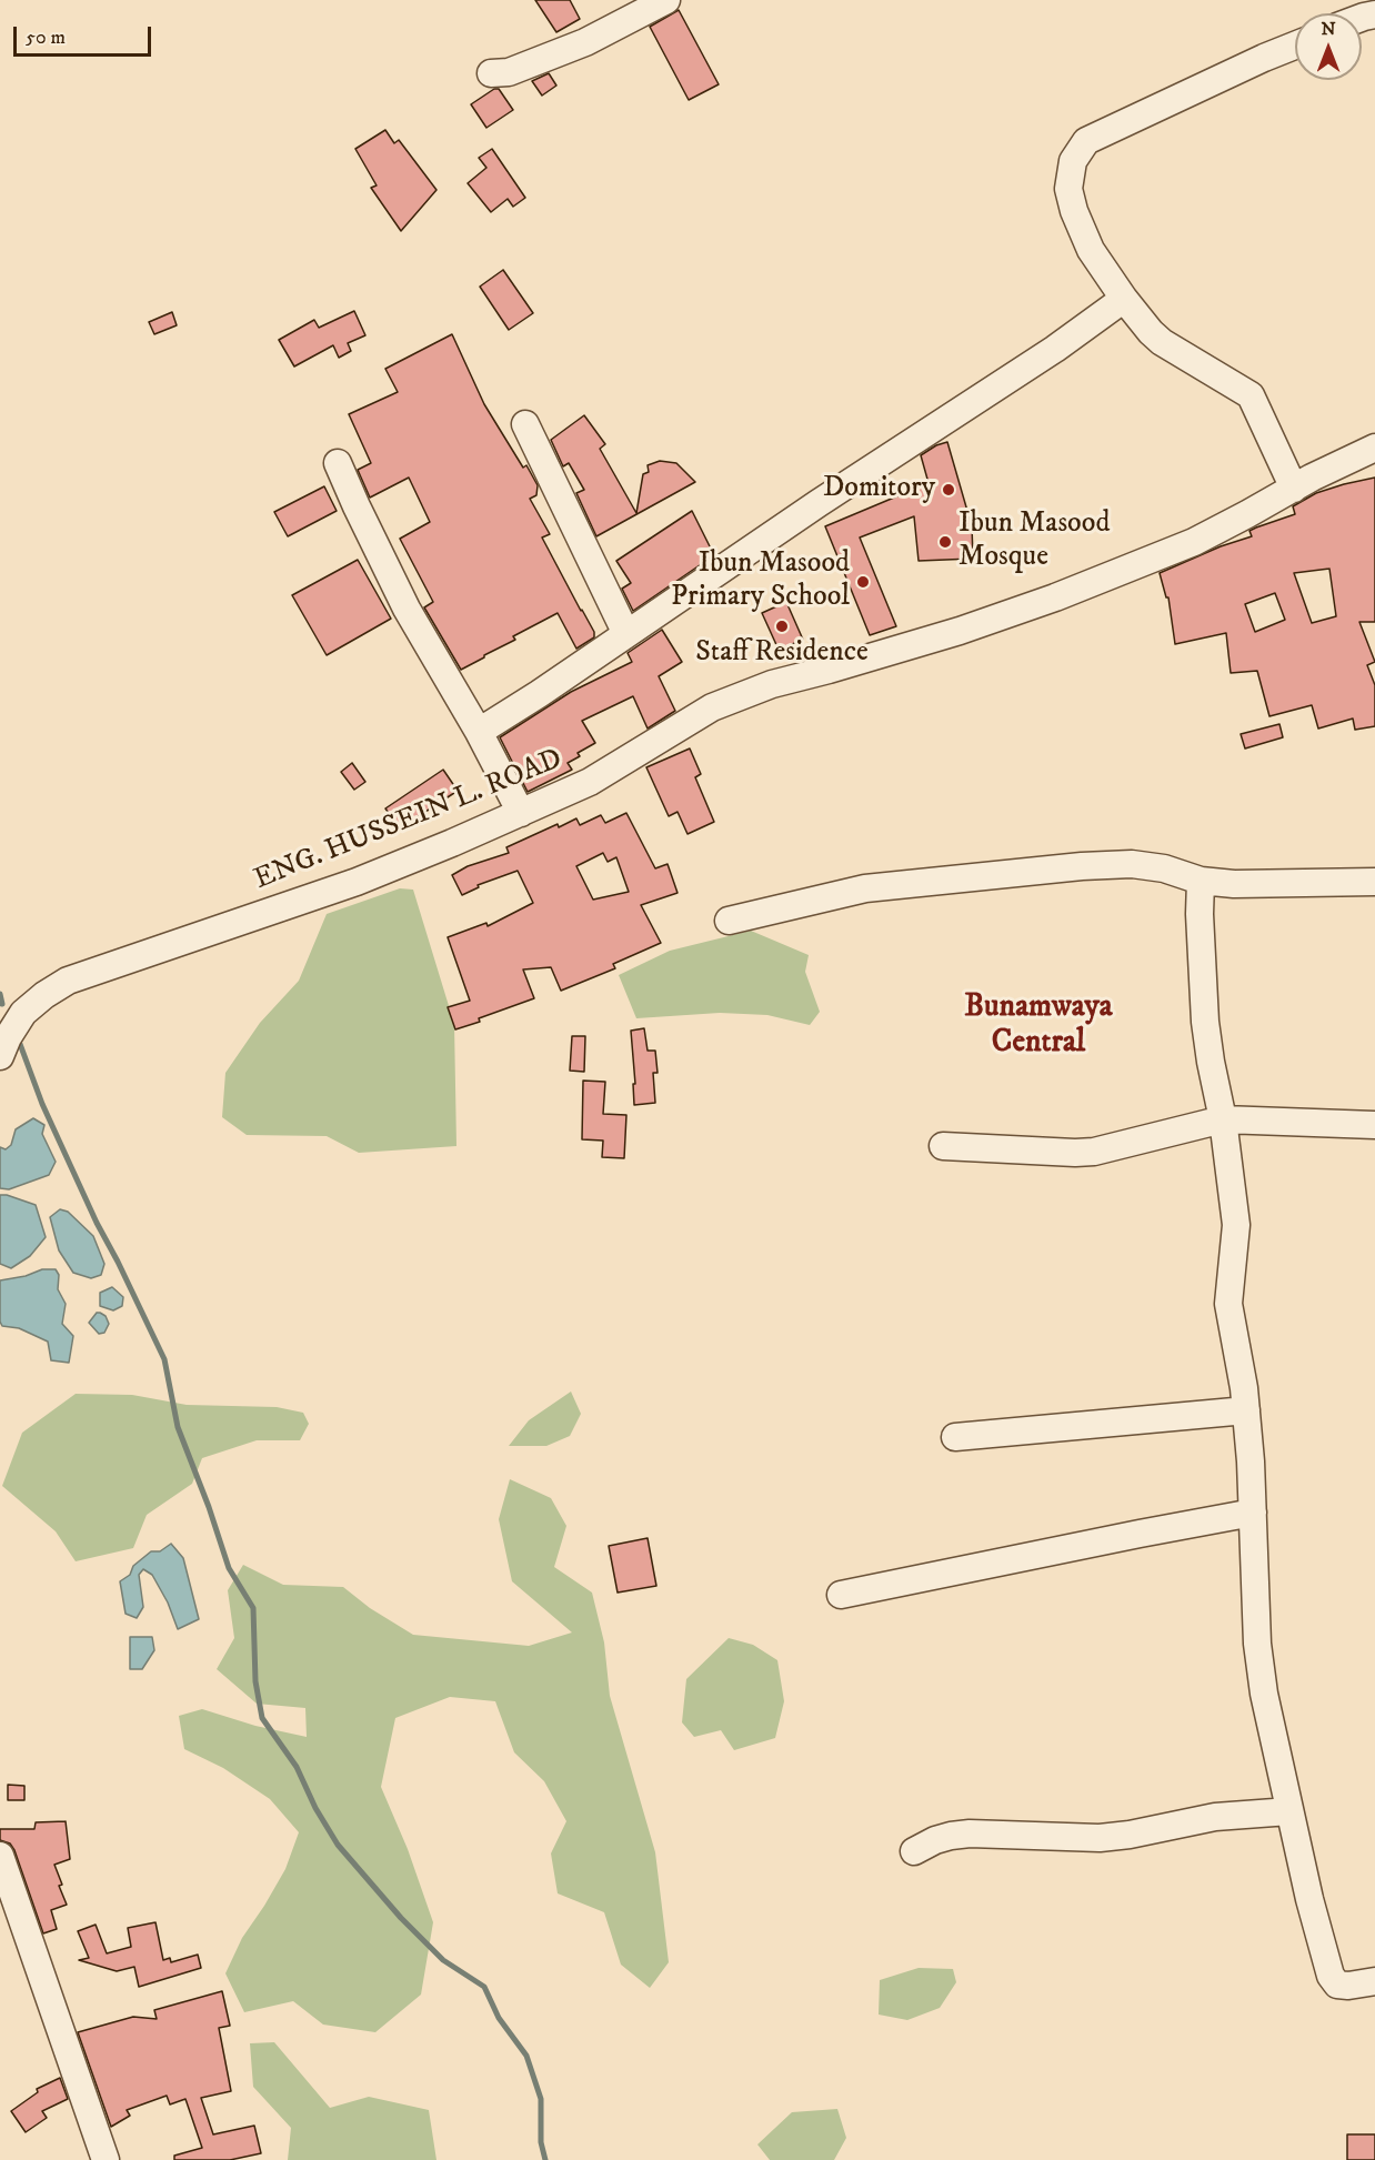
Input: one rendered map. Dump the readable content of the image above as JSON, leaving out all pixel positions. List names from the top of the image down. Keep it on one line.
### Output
{"streets":{"street":["ENG. HUSSEIN L. ROAD"]},"districts":["Bunamwaya Central"],"places":["Domitory","Ibun Masood Mosque","Ibun Masood Primary School","Staff Residence"],"scale_bar":"50 m","north":"top"}
